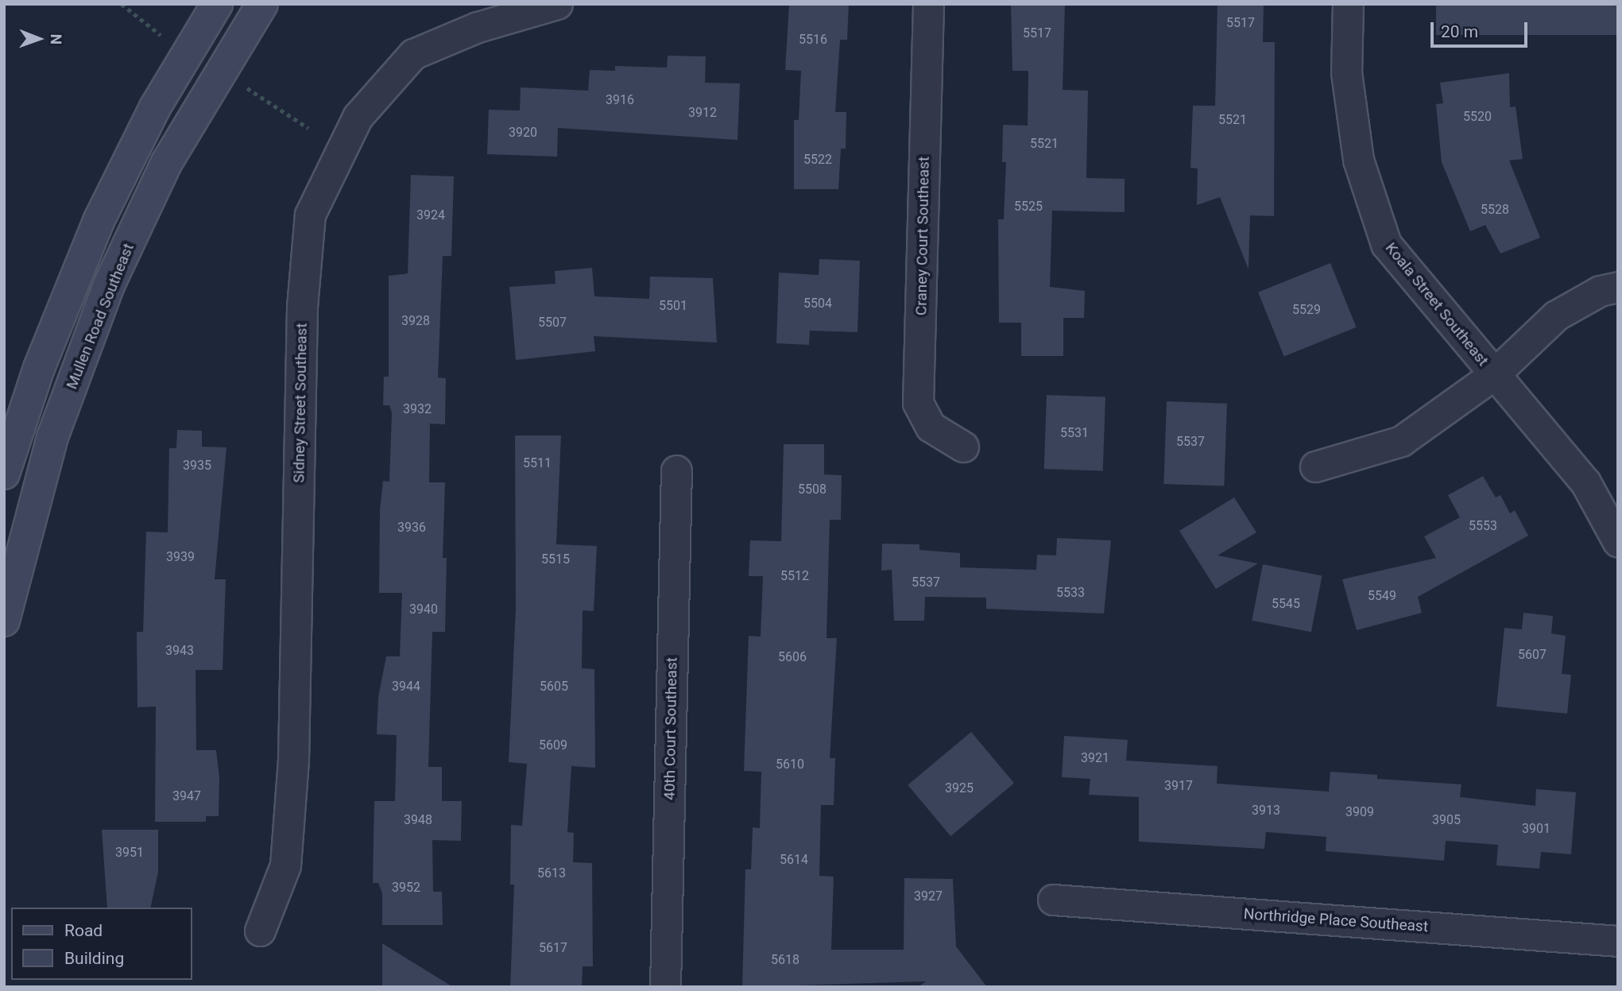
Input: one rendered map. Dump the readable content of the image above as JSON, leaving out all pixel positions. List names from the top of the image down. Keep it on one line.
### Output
{"streets":{"street":["Craney Court Southeast","Koala Street Southeast","Mullen Road Southeast","Sidney Street Southeast","40th Court Southeast","Northridge Place Southeast"]},"house_numbers":["5517","5517","5516","3916","3912","5520","5521","3920","5521","5522","5525","5528","3924","5504","5501","5529","3928","5507","3932","5531","5537","5511","3935","5508","5553","3936","3939","5515","5512","5537","5533","5549","5545","3940","3943","5607","5606","3944","5605","5609","3921","5610","3917","3925","3947","3913","3909","3948","3905","3901","3951","5614","5613","3952","3927","5617","5618"],"legend":["Road","Building"],"scale_bar":"20 m","north":"right"}
